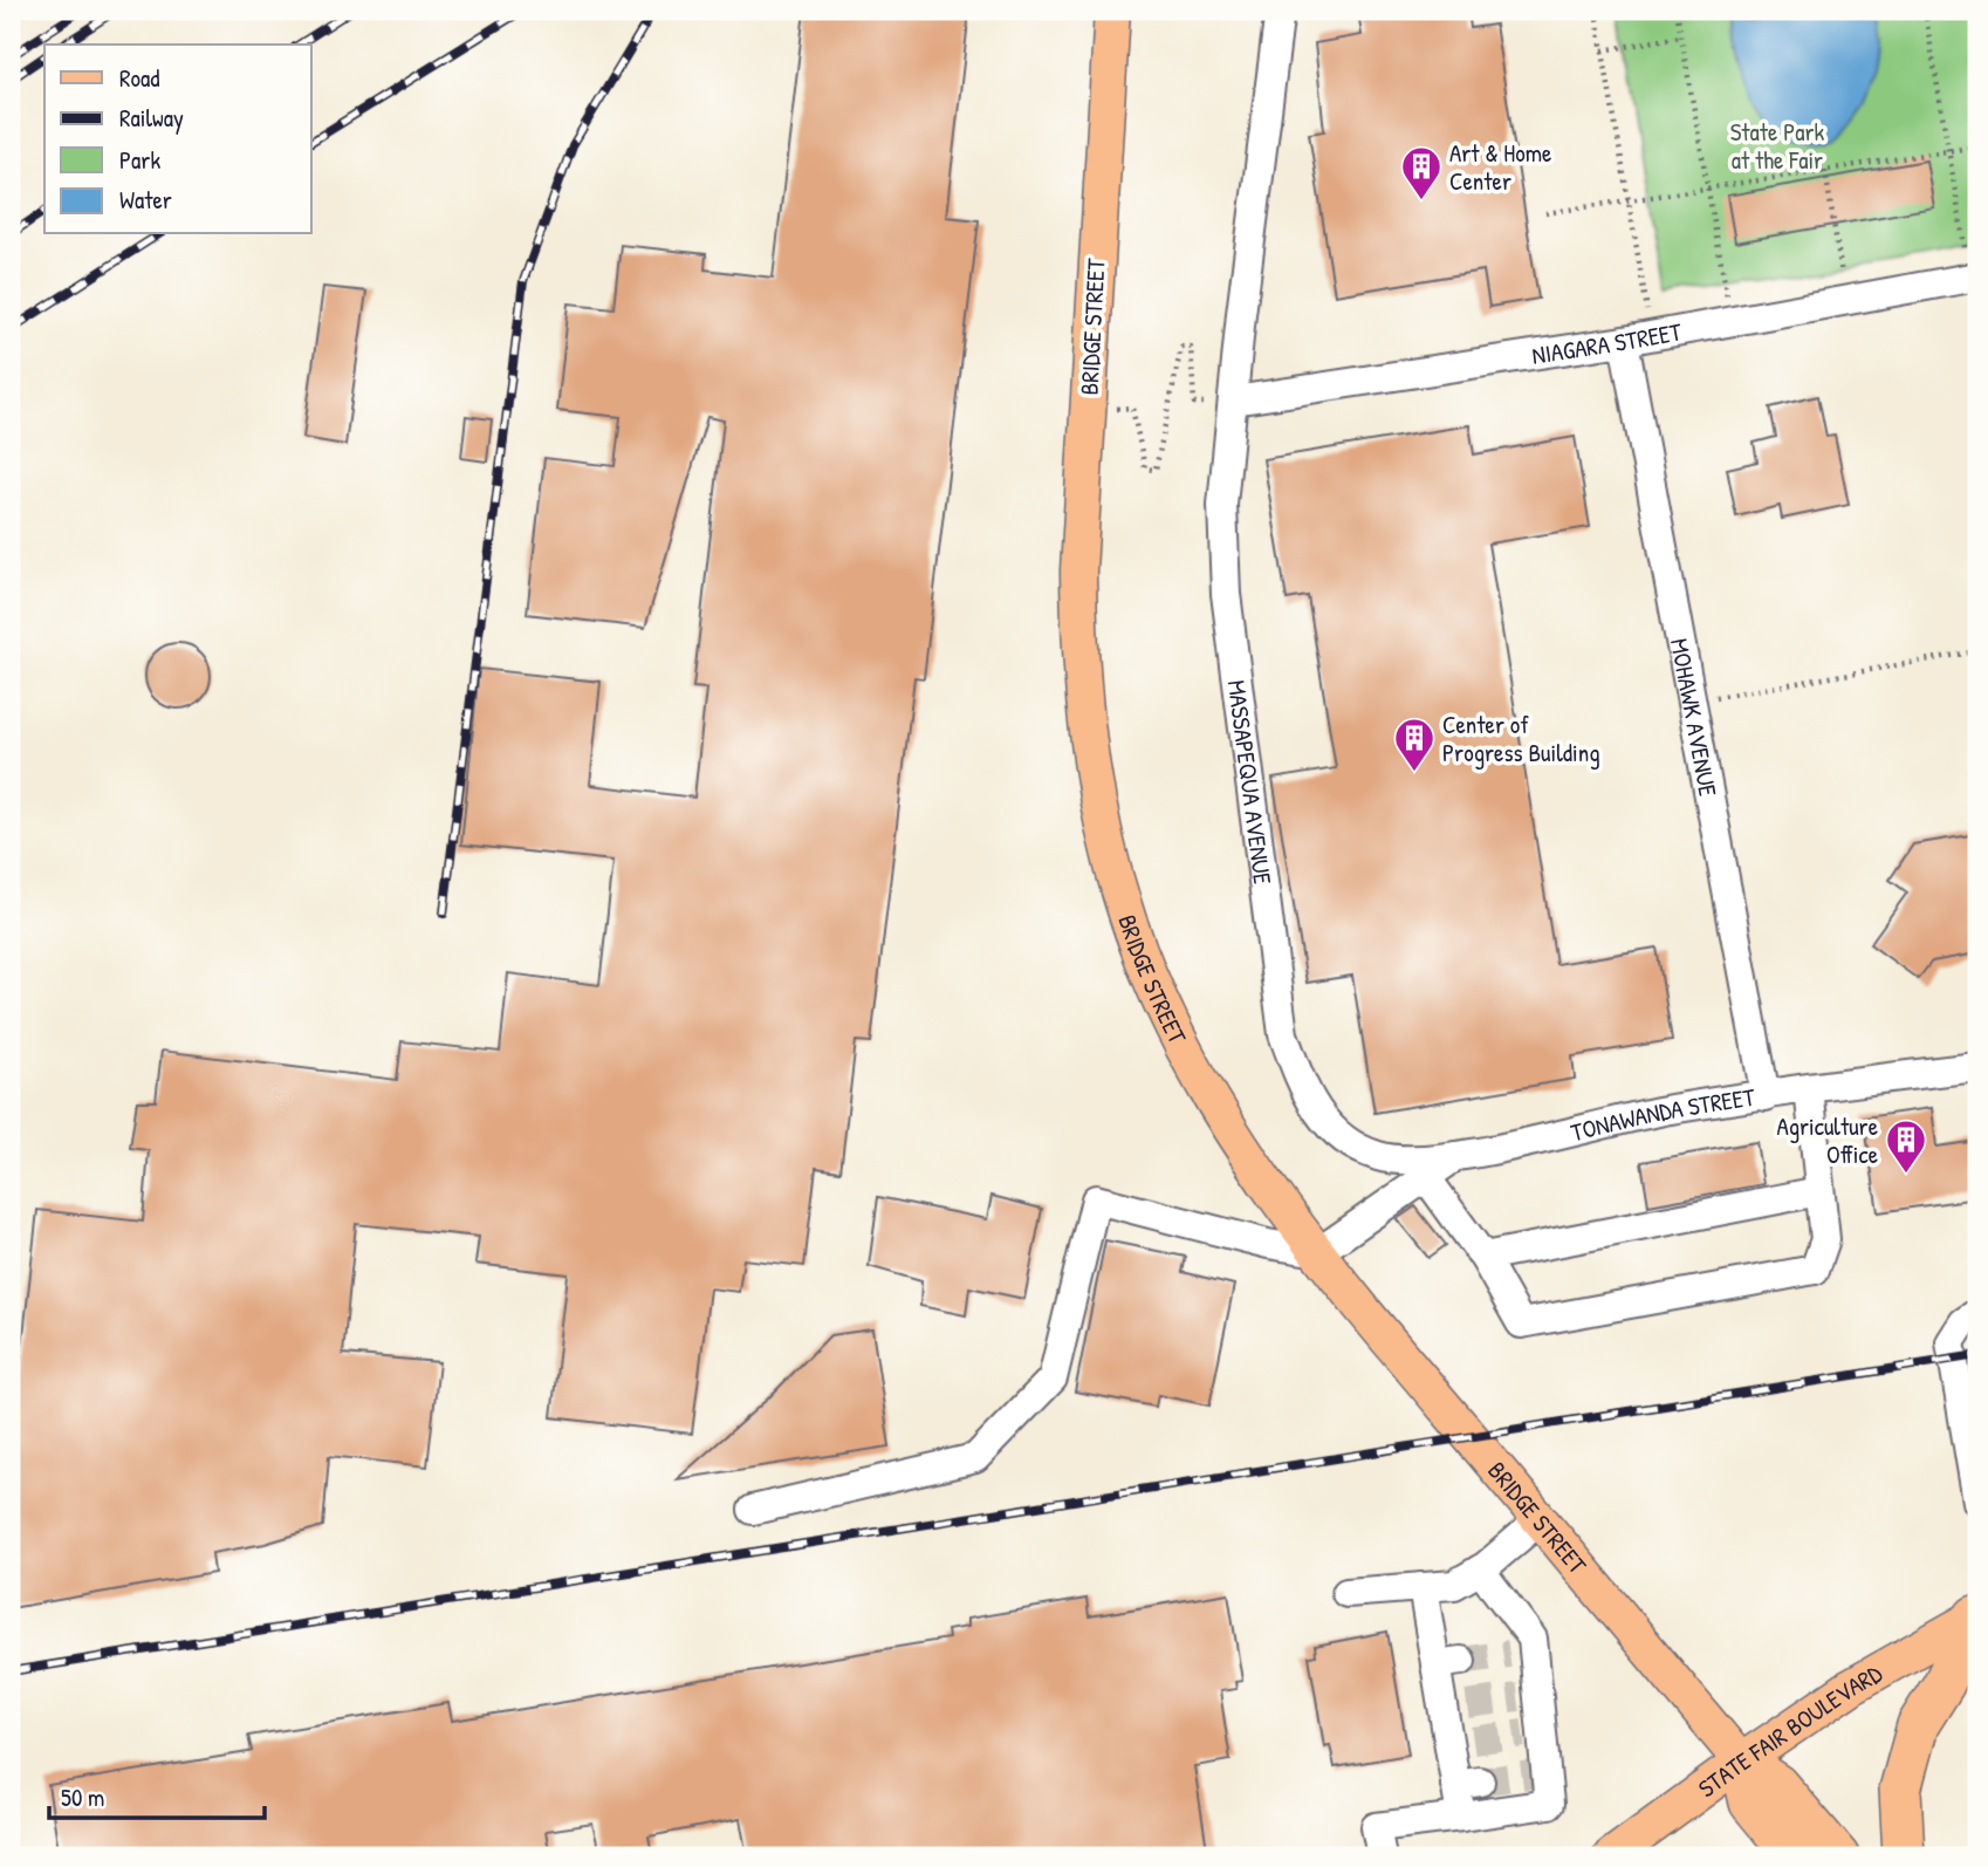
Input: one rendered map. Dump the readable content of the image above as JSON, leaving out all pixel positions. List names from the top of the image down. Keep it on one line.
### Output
{"streets":{"main road":["BRIDGE STREET","STATE FAIR BOULEVARD"],"lane":["NIAGARA STREET","MOHAWK AVENUE","MASSAPEQUA AVENUE","TONAWANDA STREET"]},"crossings":[["BRIDGE STREET","STATE FAIR BOULEVARD"],["NIAGARA STREET","MOHAWK AVENUE"],["NIAGARA STREET","MASSAPEQUA AVENUE"],["MOHAWK AVENUE","TONAWANDA STREET"],["MASSAPEQUA AVENUE","TONAWANDA STREET"]],"parks":["State Park at the Fair"],"places":{"building":["Art & Home Center","Center of Progress Building","Agriculture Office"]},"legend":["Road","Railway","Park","Water"],"scale_bar":"50 m"}
